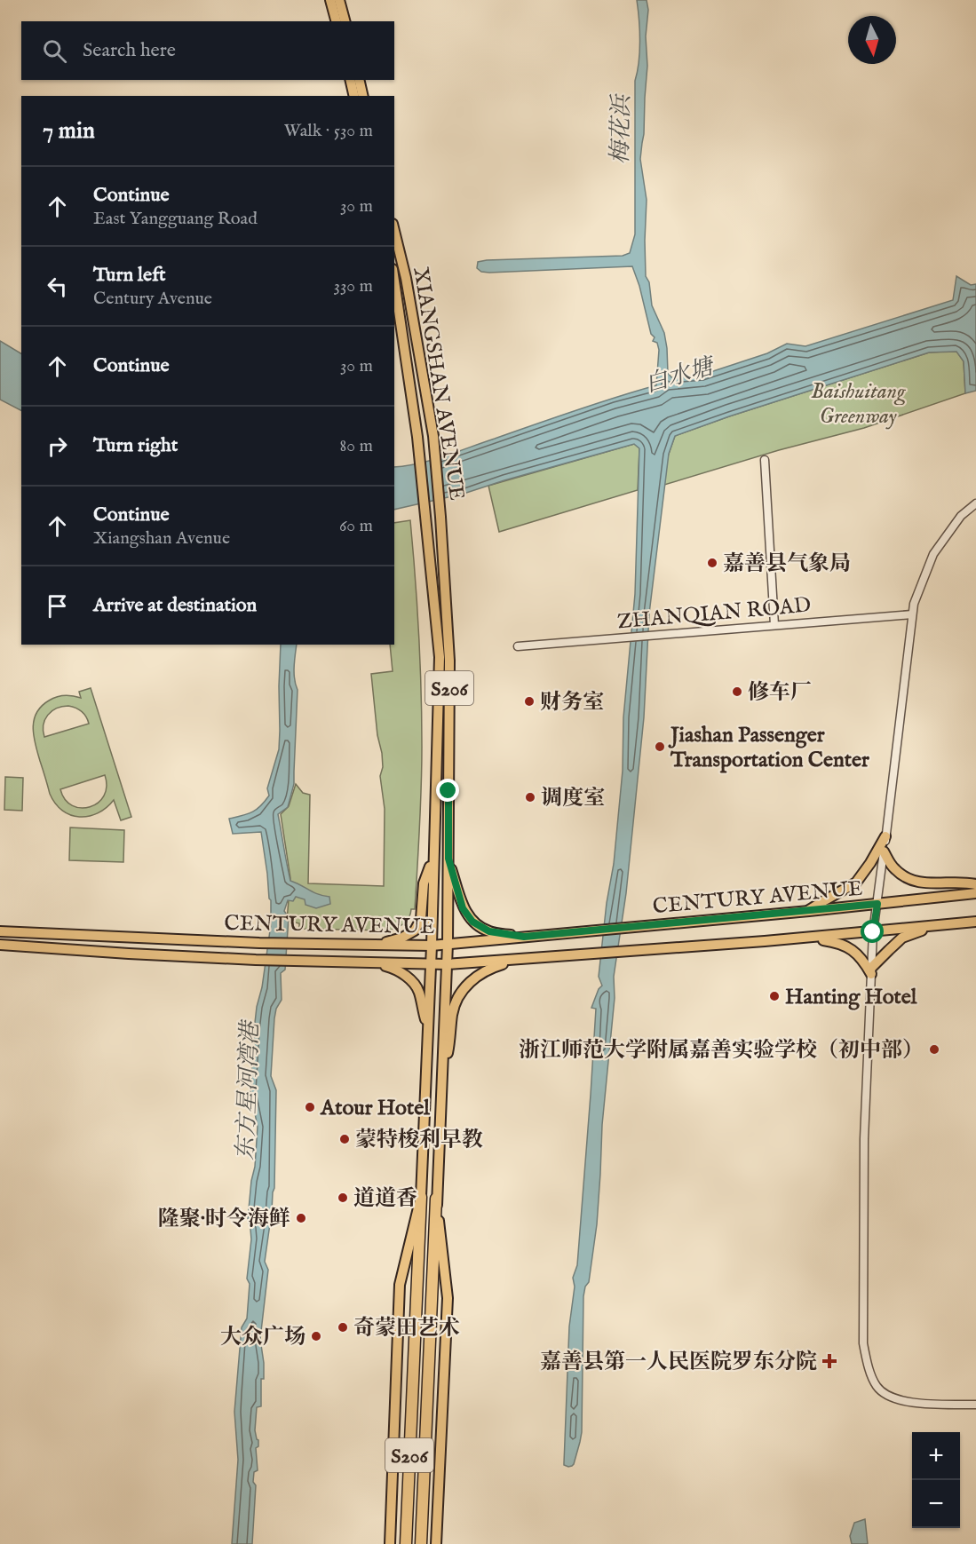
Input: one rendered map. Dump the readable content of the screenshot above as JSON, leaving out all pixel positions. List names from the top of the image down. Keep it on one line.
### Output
{"streets":{"highway":["S206"],"main road":["XIANGSHAN AVENUE","CENTURY AVENUE"],"street":["ZHANQIAN ROAD"]},"crossings":[["XIANGSHAN AVENUE","S206"],["XIANGSHAN AVENUE","CENTURY AVENUE"],["S206","CENTURY AVENUE"]],"water":["梅花浜","白水塘","东方星河湾港"],"parks":["Baishuitang Greenway"],"places":{"other":["嘉善县气象局","修车厂","财务室","Jiashan Passenger Transportation Center","调度室","Hanting Hotel","浙江师范大学附属嘉善实验学校（初中部）","Atour Hotel","蒙特梭利早教","道道香","隆聚·时令海鲜","奇蒙田艺术","大众广场"],"health":["嘉善县第一人民医院罗东分院"]},"north":"bottom","page":{"search":"Search here","heading":["7 min","Walk · 530 m"],"list":[["Continue","East Yangguang Road","30 m"],["Turn left","Century Avenue","330 m"],["Continue","30 m"],["Turn right","80 m"],["Continue","Xiangshan Avenue","60 m"],"Arrive at destination"],"map_buttons":["+","−"]}}
